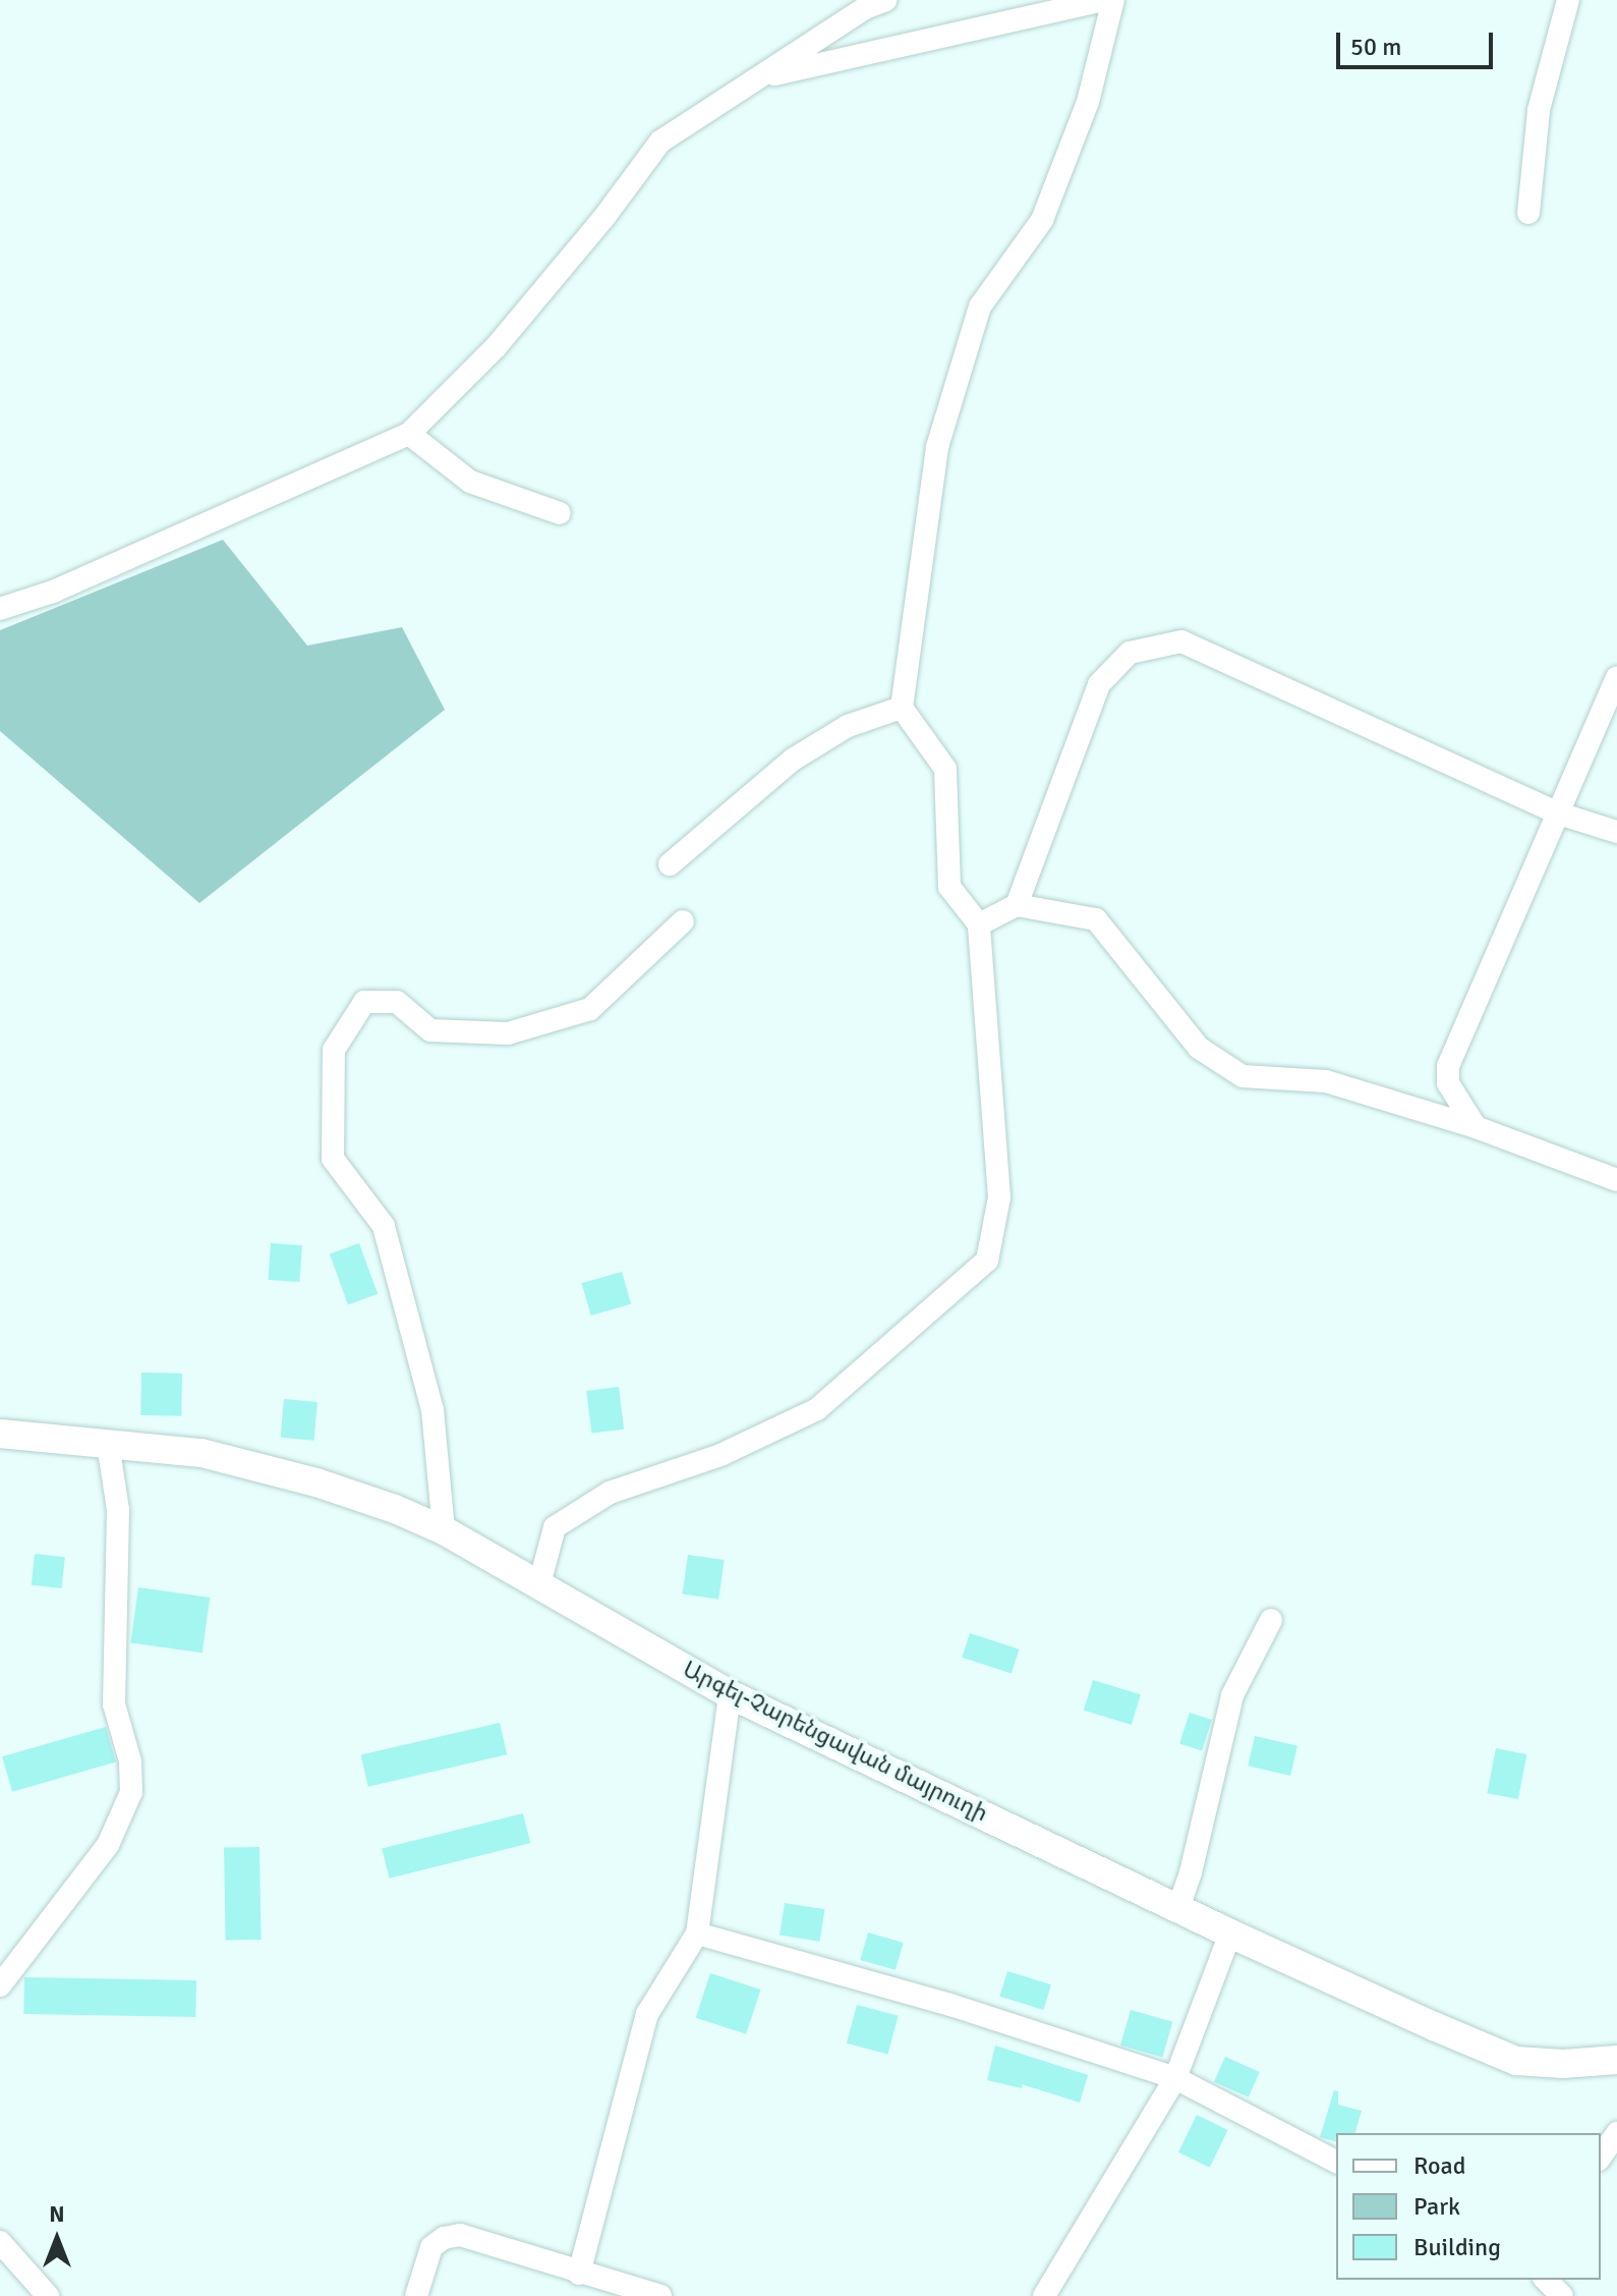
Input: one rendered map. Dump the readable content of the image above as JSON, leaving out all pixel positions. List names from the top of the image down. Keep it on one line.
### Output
{"streets":{"main road":["Արգել-Չարենցավան մայրուղի"]},"legend":["Road","Park","Building"],"scale_bar":"50 m","north":"top"}
